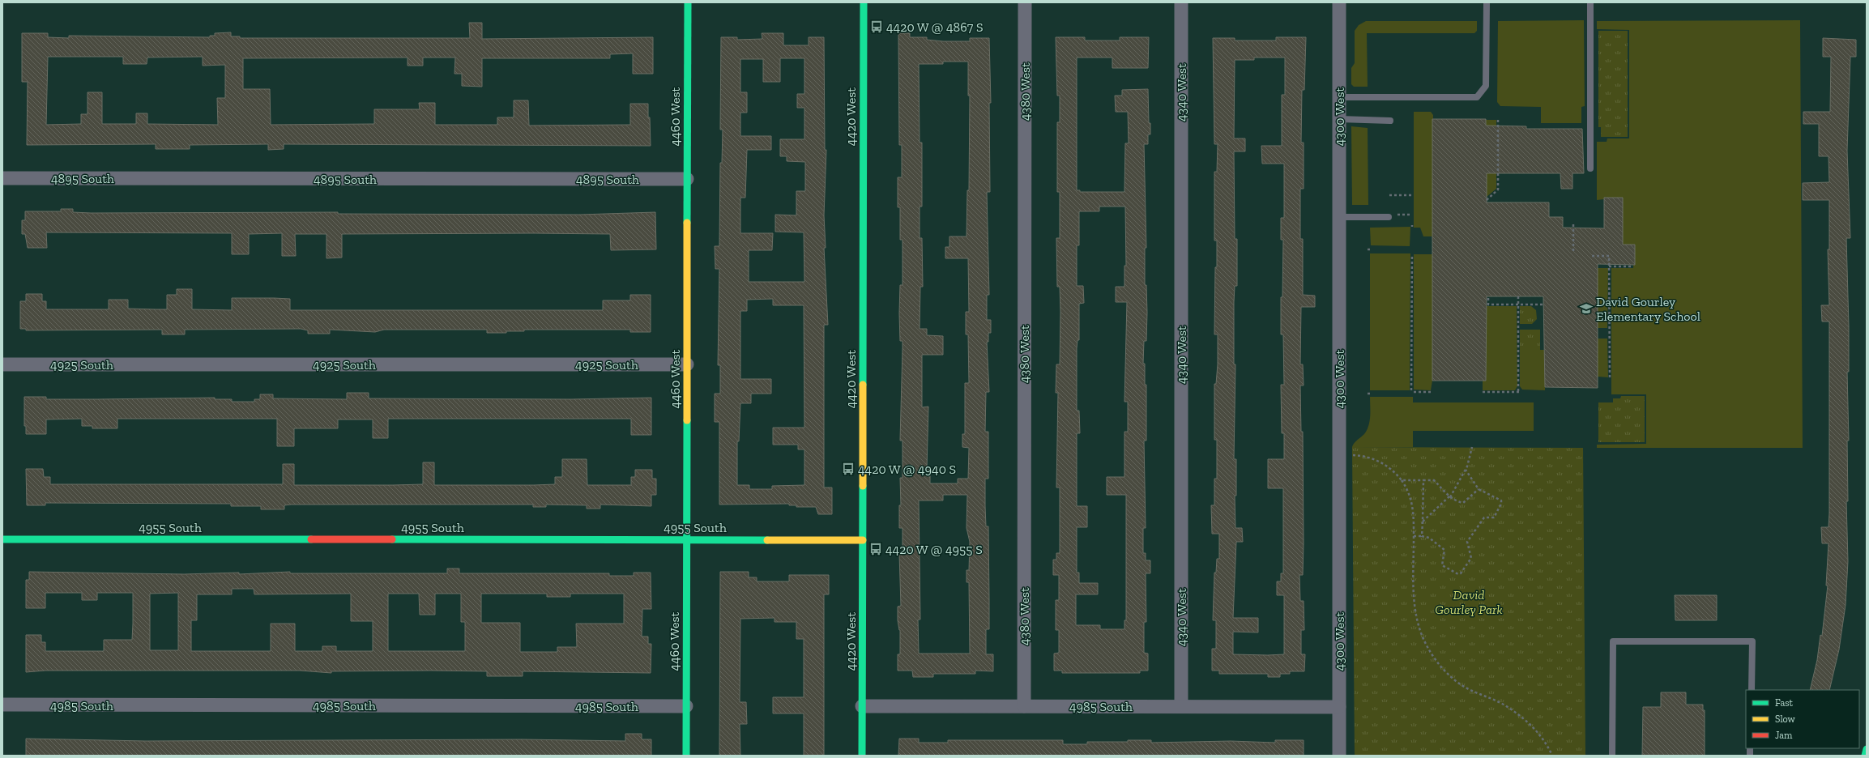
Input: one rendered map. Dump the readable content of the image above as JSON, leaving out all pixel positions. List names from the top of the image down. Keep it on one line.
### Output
{"streets":{"street":["4380 West","4340 West","4460 West","4420 West","4300 West","4895 South","4925 South","4955 South","4985 South"]},"crossings":[["4380 West","4985 South"],["4340 West","4985 South"],["4460 West","4895 South"],["4460 West","4925 South"],["4460 West","4955 South"],["4460 West","4985 South"],["4420 West","4955 South"],["4420 West","4985 South"],["4300 West","4985 South"]],"parks":["David Gourley Park"],"places":{"bus stop":["4420 W @ 4867 S","4420 W @ 4940 S","4420 W @ 4955 S"],"school or university":["David Gourley Elementary School"]},"legend":["Fast","Slow","Jam"]}
